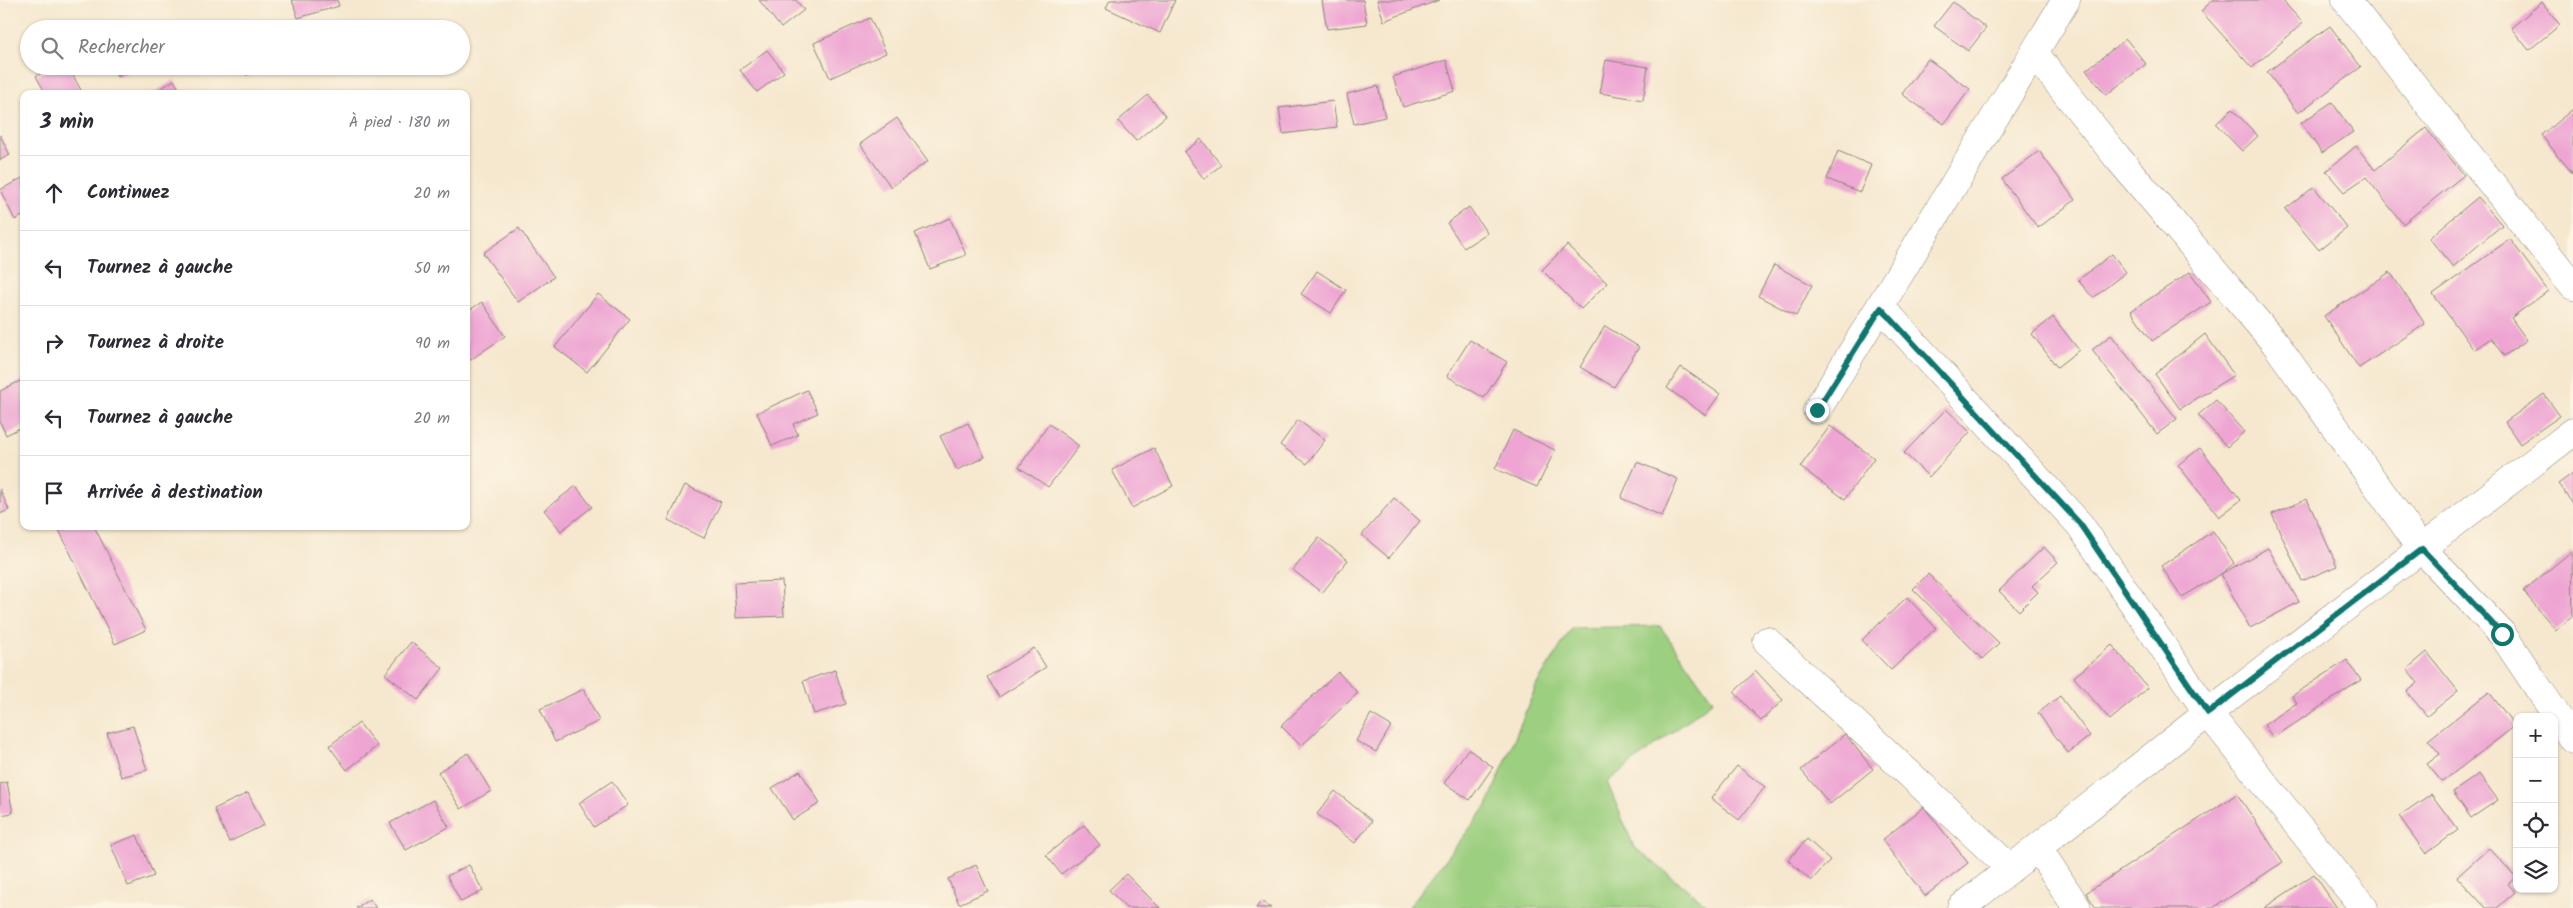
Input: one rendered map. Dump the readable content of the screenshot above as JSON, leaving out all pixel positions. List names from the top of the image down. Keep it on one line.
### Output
{"page":{"search":"Rechercher","heading":["3 min","À pied · 180 m"],"list":[["Continuez","20 m"],["Tournez à gauche","50 m"],["Tournez à droite","90 m"],["Tournez à gauche","20 m"],"Arrivée à destination"],"map_buttons":["+","−"]}}
